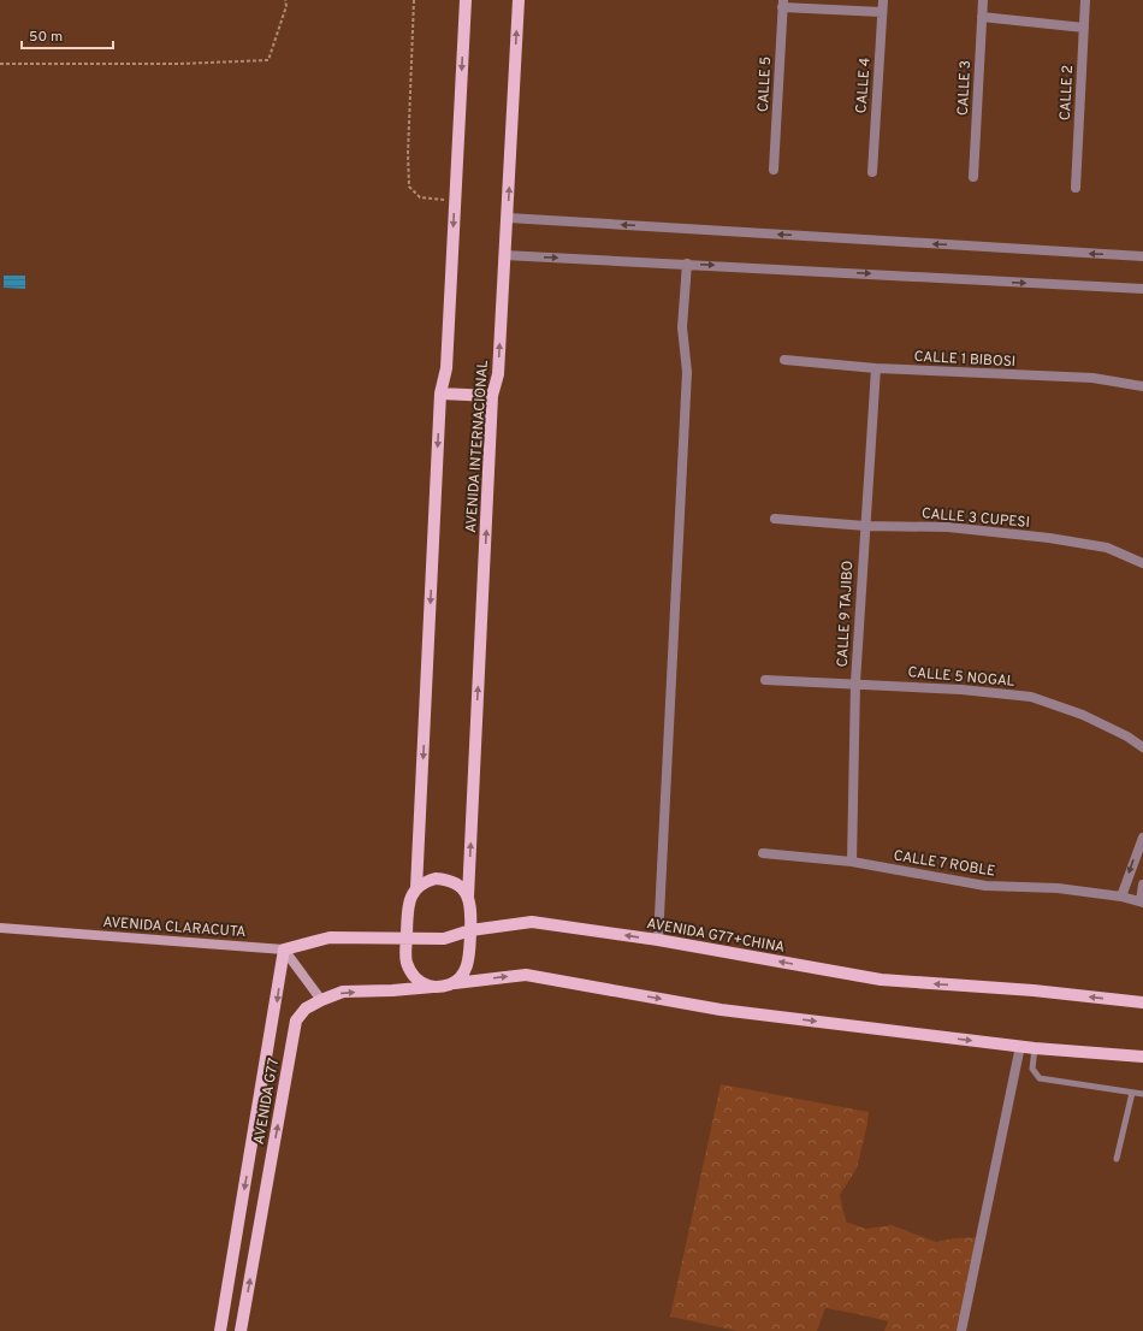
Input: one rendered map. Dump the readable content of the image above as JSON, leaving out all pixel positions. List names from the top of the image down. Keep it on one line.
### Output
{"streets":{"main road":["AVENIDA INTERNACIONAL","AVENIDA G77+CHINA","AVENIDA G77"],"street":["CALLE 5","CALLE 4","CALLE 3","CALLE 2","CALLE 1 BIBOSI","CALLE 3 CUPESI","CALLE 9 TAJIBO","CALLE 5 NOGAL","CALLE 7 ROBLE","AVENIDA CLARACUTA"]},"crossings":[["CALLE 1 BIBOSI","CALLE 9 TAJIBO"],["AVENIDA INTERNACIONAL","AVENIDA G77+CHINA"],["CALLE 3 CUPESI","CALLE 9 TAJIBO"],["CALLE 9 TAJIBO","CALLE 5 NOGAL"],["CALLE 9 TAJIBO","CALLE 7 ROBLE"],["AVENIDA CLARACUTA","AVENIDA G77+CHINA"],["AVENIDA CLARACUTA","AVENIDA G77"],["AVENIDA G77+CHINA","AVENIDA G77"]],"scale_bar":"50 m"}
